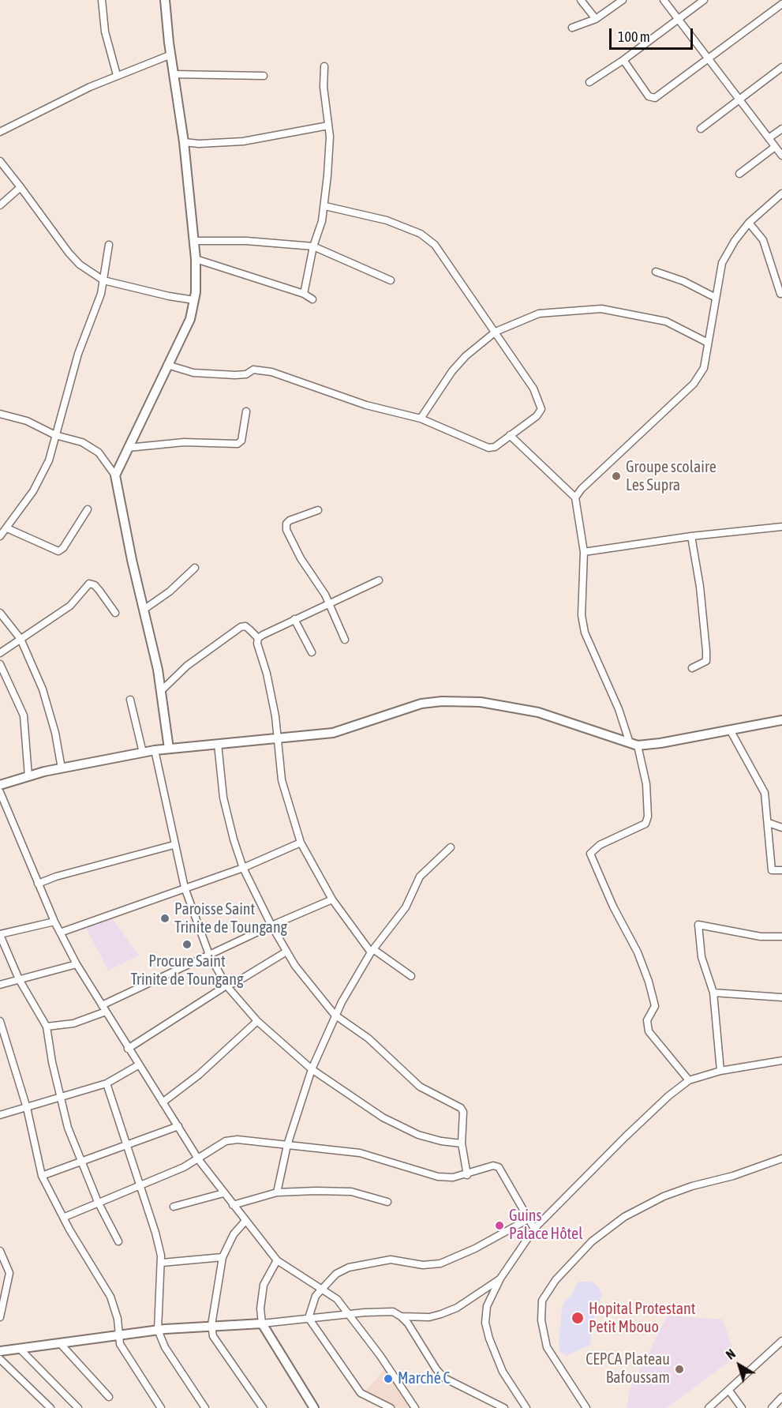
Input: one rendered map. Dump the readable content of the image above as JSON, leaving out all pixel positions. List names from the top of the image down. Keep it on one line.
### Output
{"places":["Groupe scolaire Les Supra","Paroisse Saint Trinite de Toungang","Procure Saint Trinite de Toungang","Guins Palace Hôtel","Hopital Protestant Petit Mbouo","CEPCA Plateau Bafoussam","Marché C"],"scale_bar":"100 m","north":"top left"}
